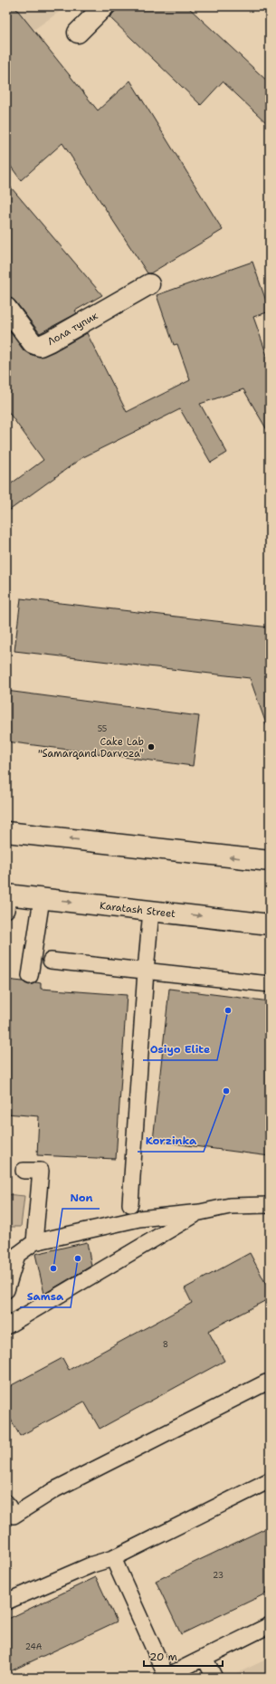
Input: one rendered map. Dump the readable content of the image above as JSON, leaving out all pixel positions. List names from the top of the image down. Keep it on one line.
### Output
{"streets":{"main road":["Лола тупик","Karatash Street"]},"places":["Cake Lab \"Samarqand Darvoza\"","Osiyo Elite","Korzinka","Samsa","Non"],"house_numbers":["55","8","23","24А"],"scale_bar":"20 m"}
